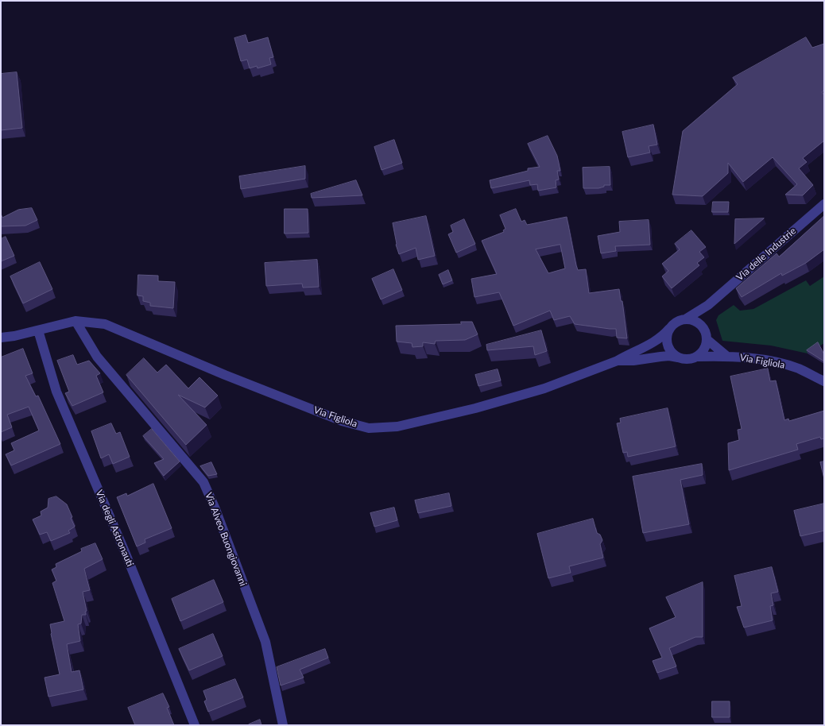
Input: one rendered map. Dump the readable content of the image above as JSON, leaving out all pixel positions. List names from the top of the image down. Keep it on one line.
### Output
{"streets":{"street":["Via delle Industrie","Via Figliola","Via degli Astronauti","Via Alveo Buongiovanni"]},"crossings":[["Via delle Industrie","Via Figliola"],["Via Figliola","Via degli Astronauti"],["Via Figliola","Via Alveo Buongiovanni"]]}
